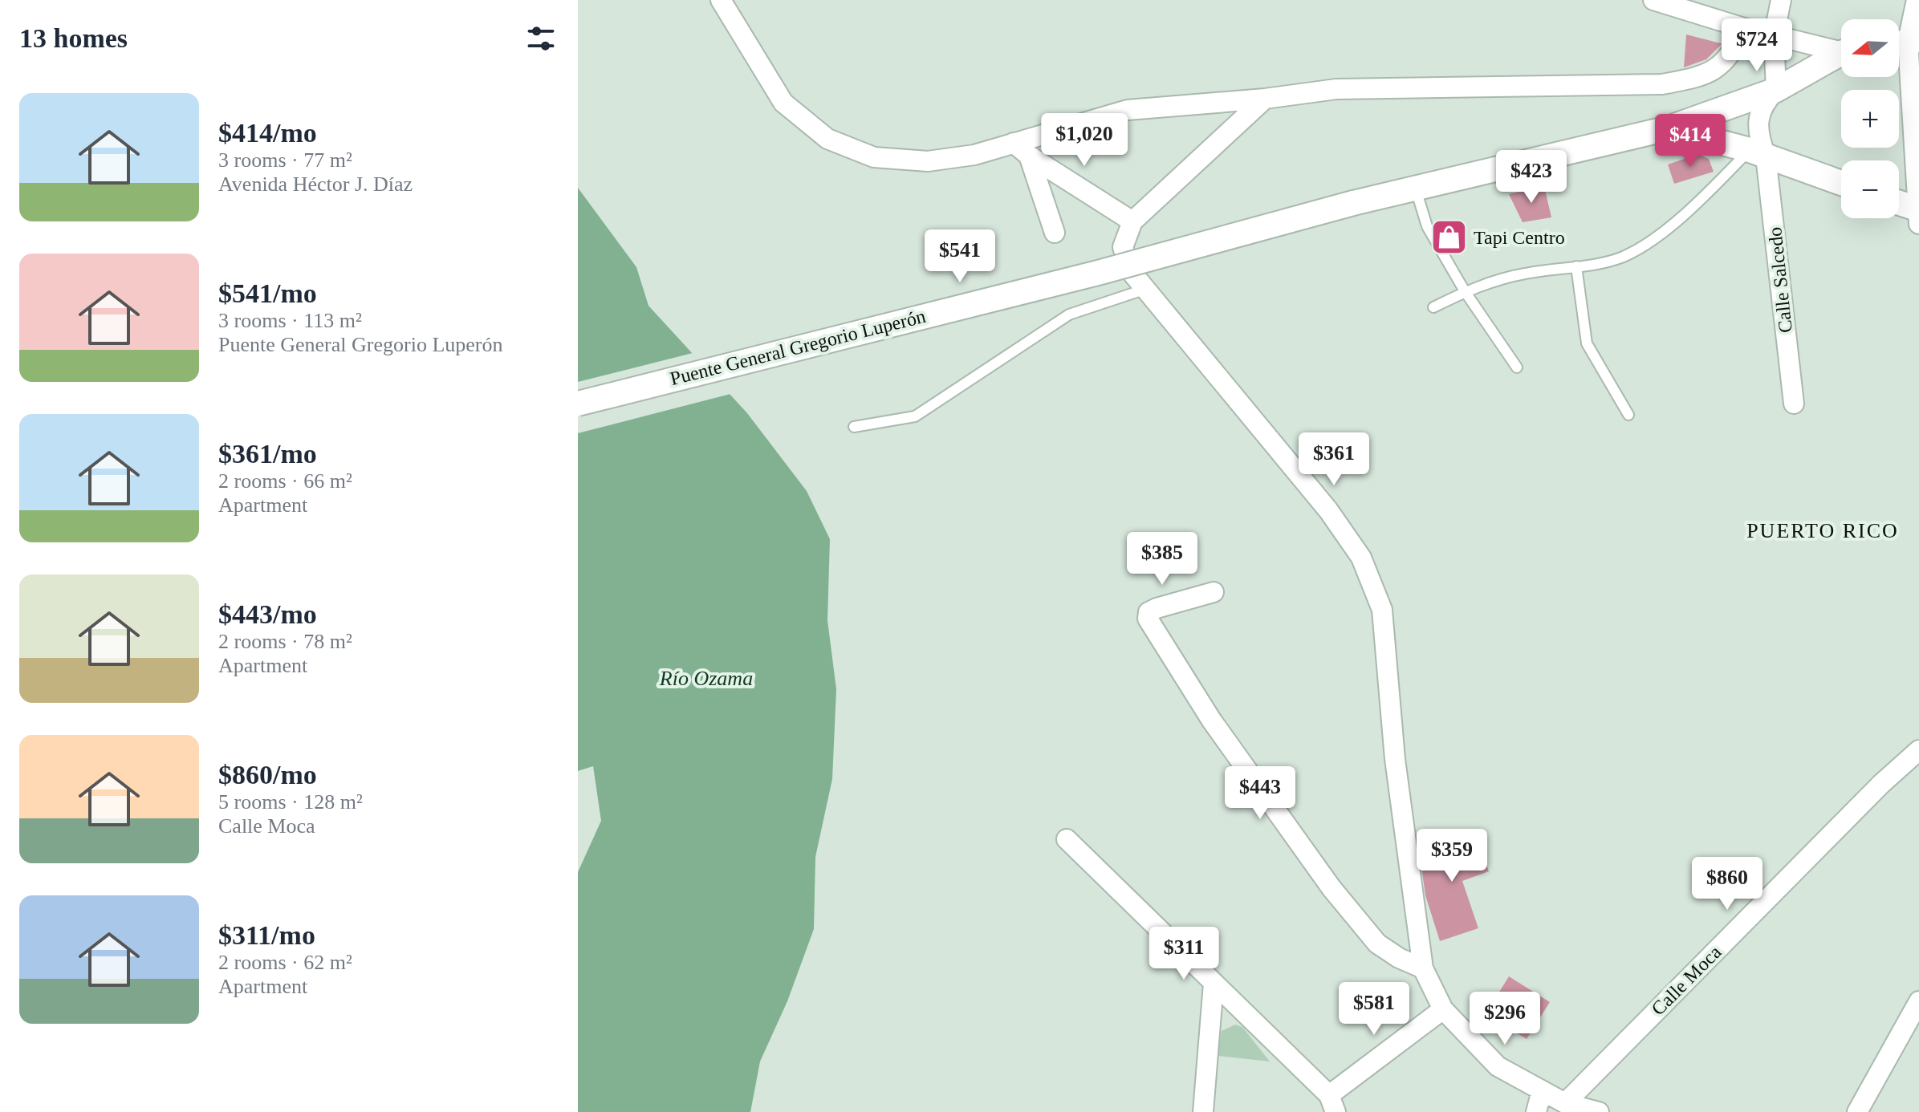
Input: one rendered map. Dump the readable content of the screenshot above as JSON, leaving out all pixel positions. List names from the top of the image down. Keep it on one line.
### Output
{"streets":{"street":["Calle Salcedo","Puente General Gregorio Luperón","Calle Moca"]},"crossings":[["Calle Salcedo","Puente General Gregorio Luperón"]],"districts":["PUERTO RICO"],"water":["Río Ozama"],"places":{"shop":["Tapi Centro"]},"north":"left","page":{"heading":"13 homes","price":["$724","$1,020","$414","$423","$541","$361","$385","$443","$359","$860","$311","$581","$296"],"map_buttons":["+","−"],"list":[{"name":"$414/mo","note":"3 rooms · 77 m² · Avenida Héctor J. Díaz"},{"name":"$541/mo","note":"3 rooms · 113 m² · Puente General Gregorio Luperón"},{"name":"$361/mo","note":"2 rooms · 66 m² · Apartment"},{"name":"$443/mo","note":"2 rooms · 78 m² · Apartment"},{"name":"$860/mo","note":"5 rooms · 128 m² · Calle Moca"},{"name":"$311/mo","note":"2 rooms · 62 m² · Apartment"}]}}
